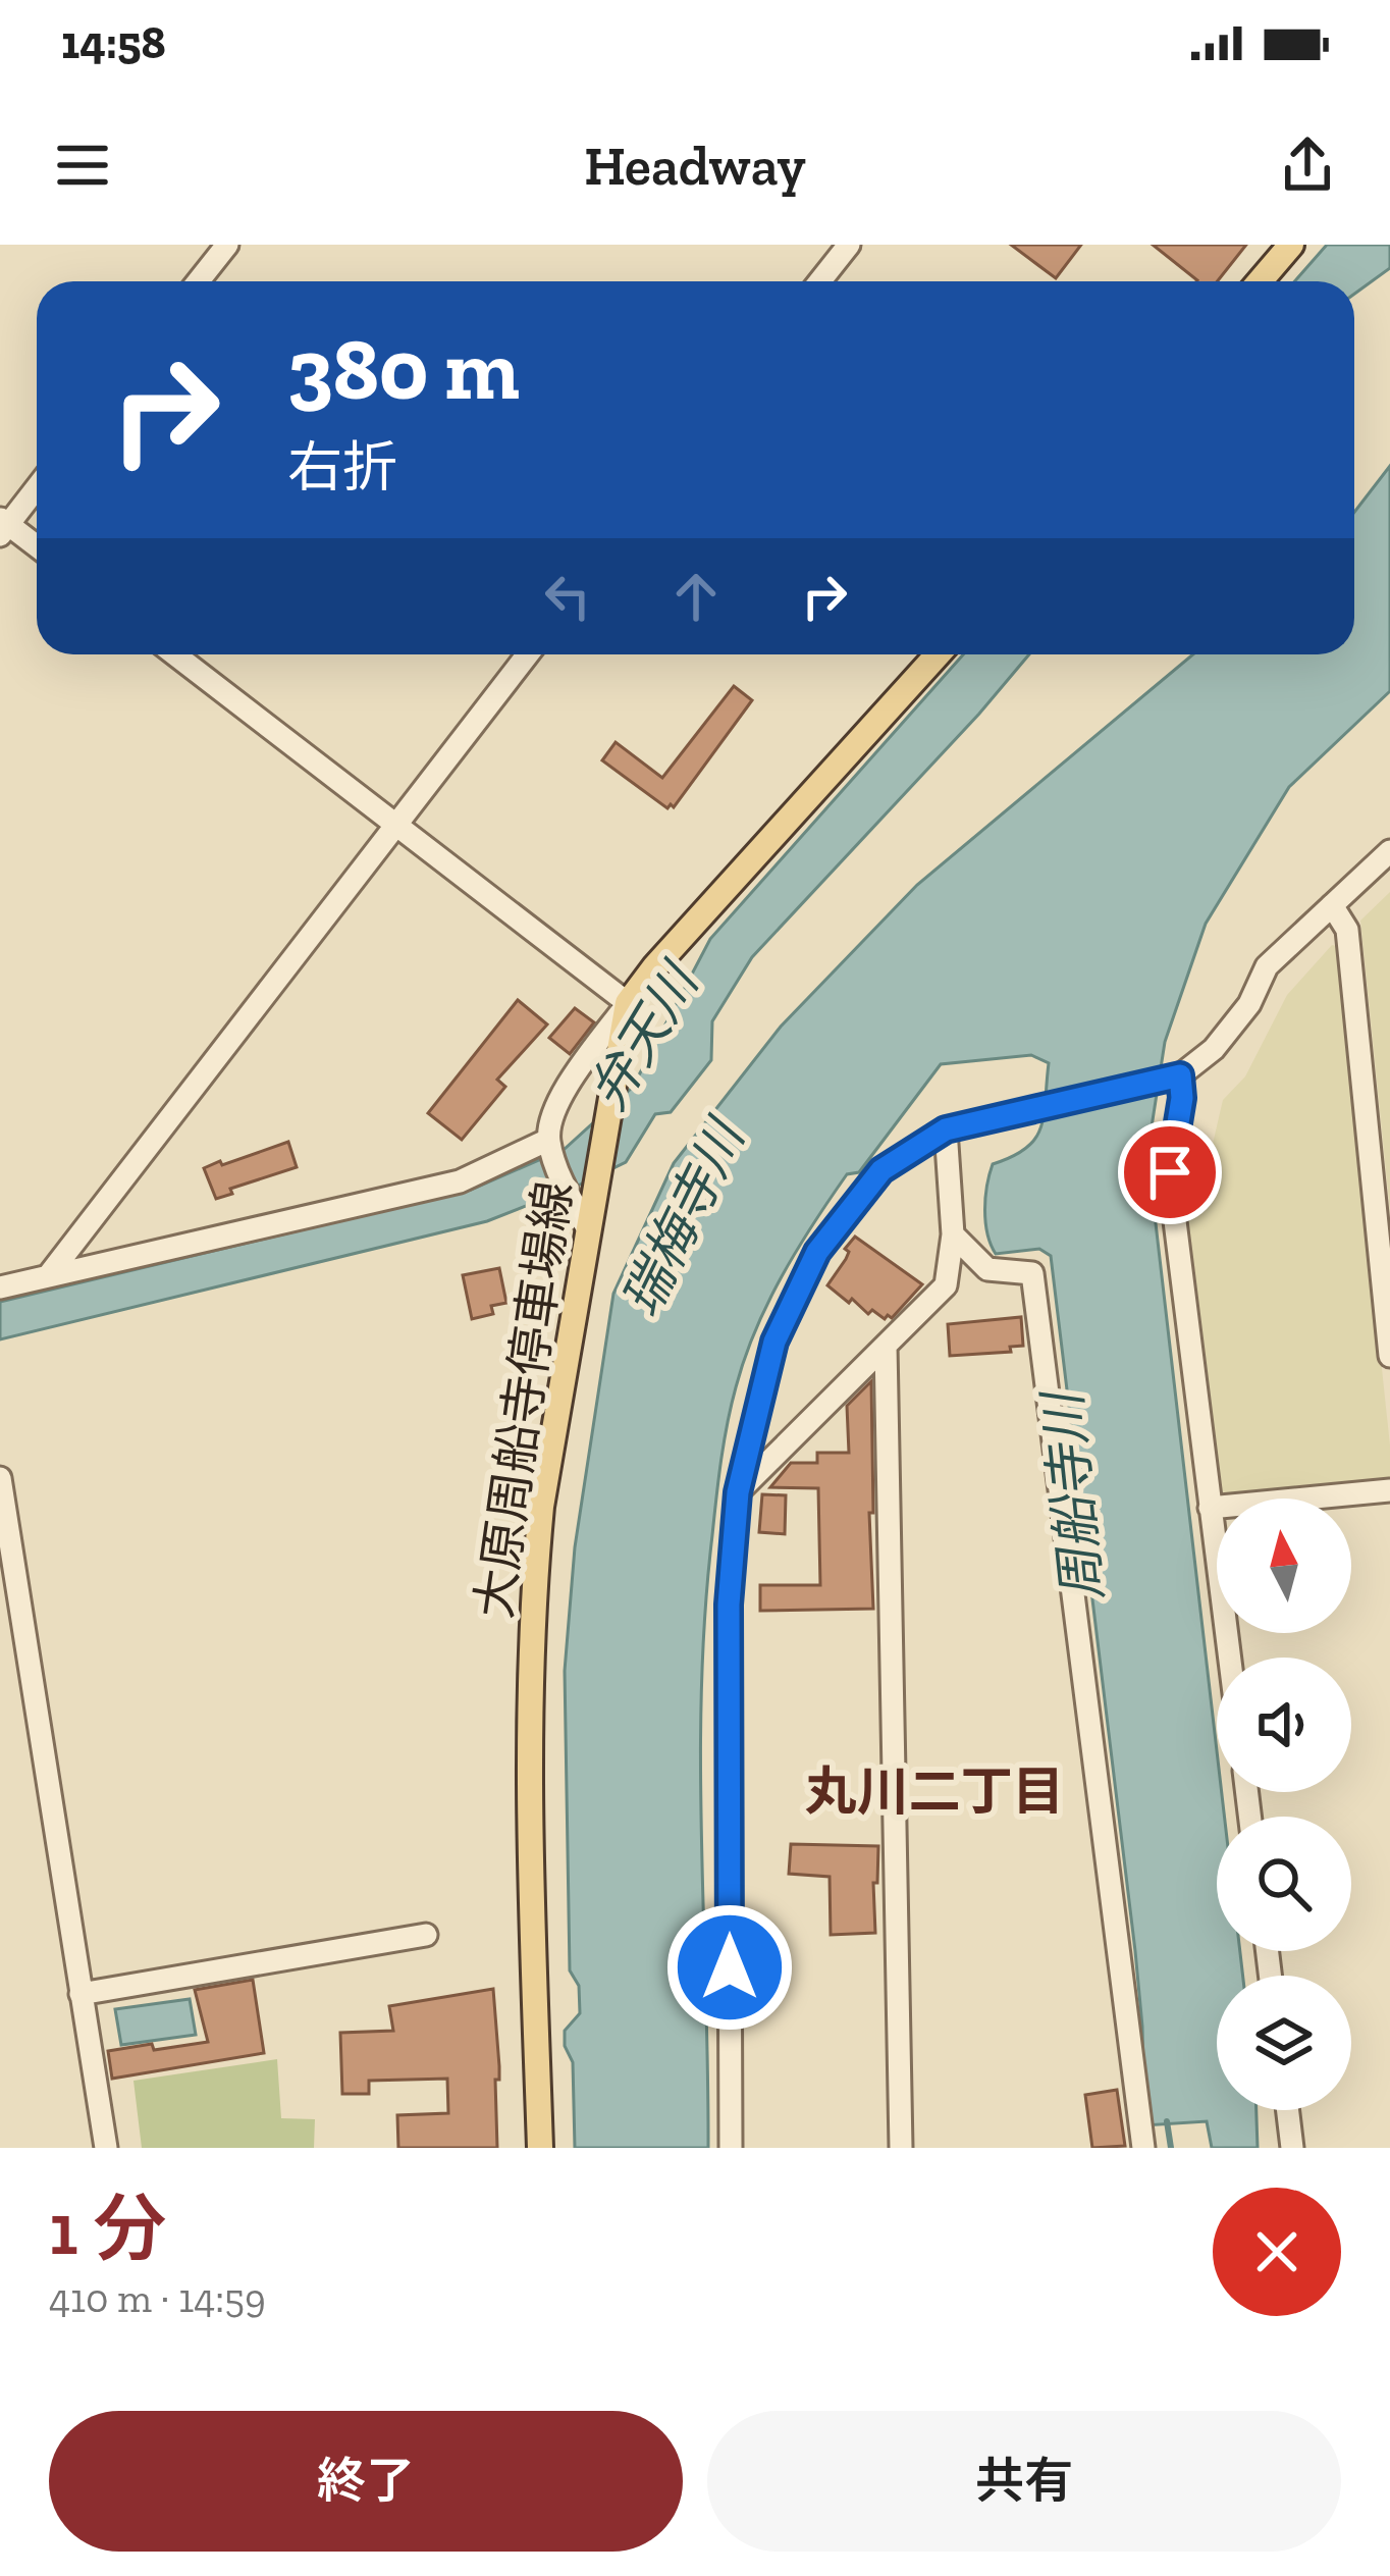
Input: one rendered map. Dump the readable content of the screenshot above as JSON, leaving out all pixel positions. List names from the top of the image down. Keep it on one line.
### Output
{"streets":{"main road":["大原周船寺停車場線"]},"districts":["丸川二丁目"],"water":["弁天川","瑞梅寺川","周船寺川"],"north":"top","page":{"status":"14:58","header":"Headway","turn":["380 m","右折"],"heading":["1 分","410 m · 14:59"],"buttons":["終了","共有"]}}
